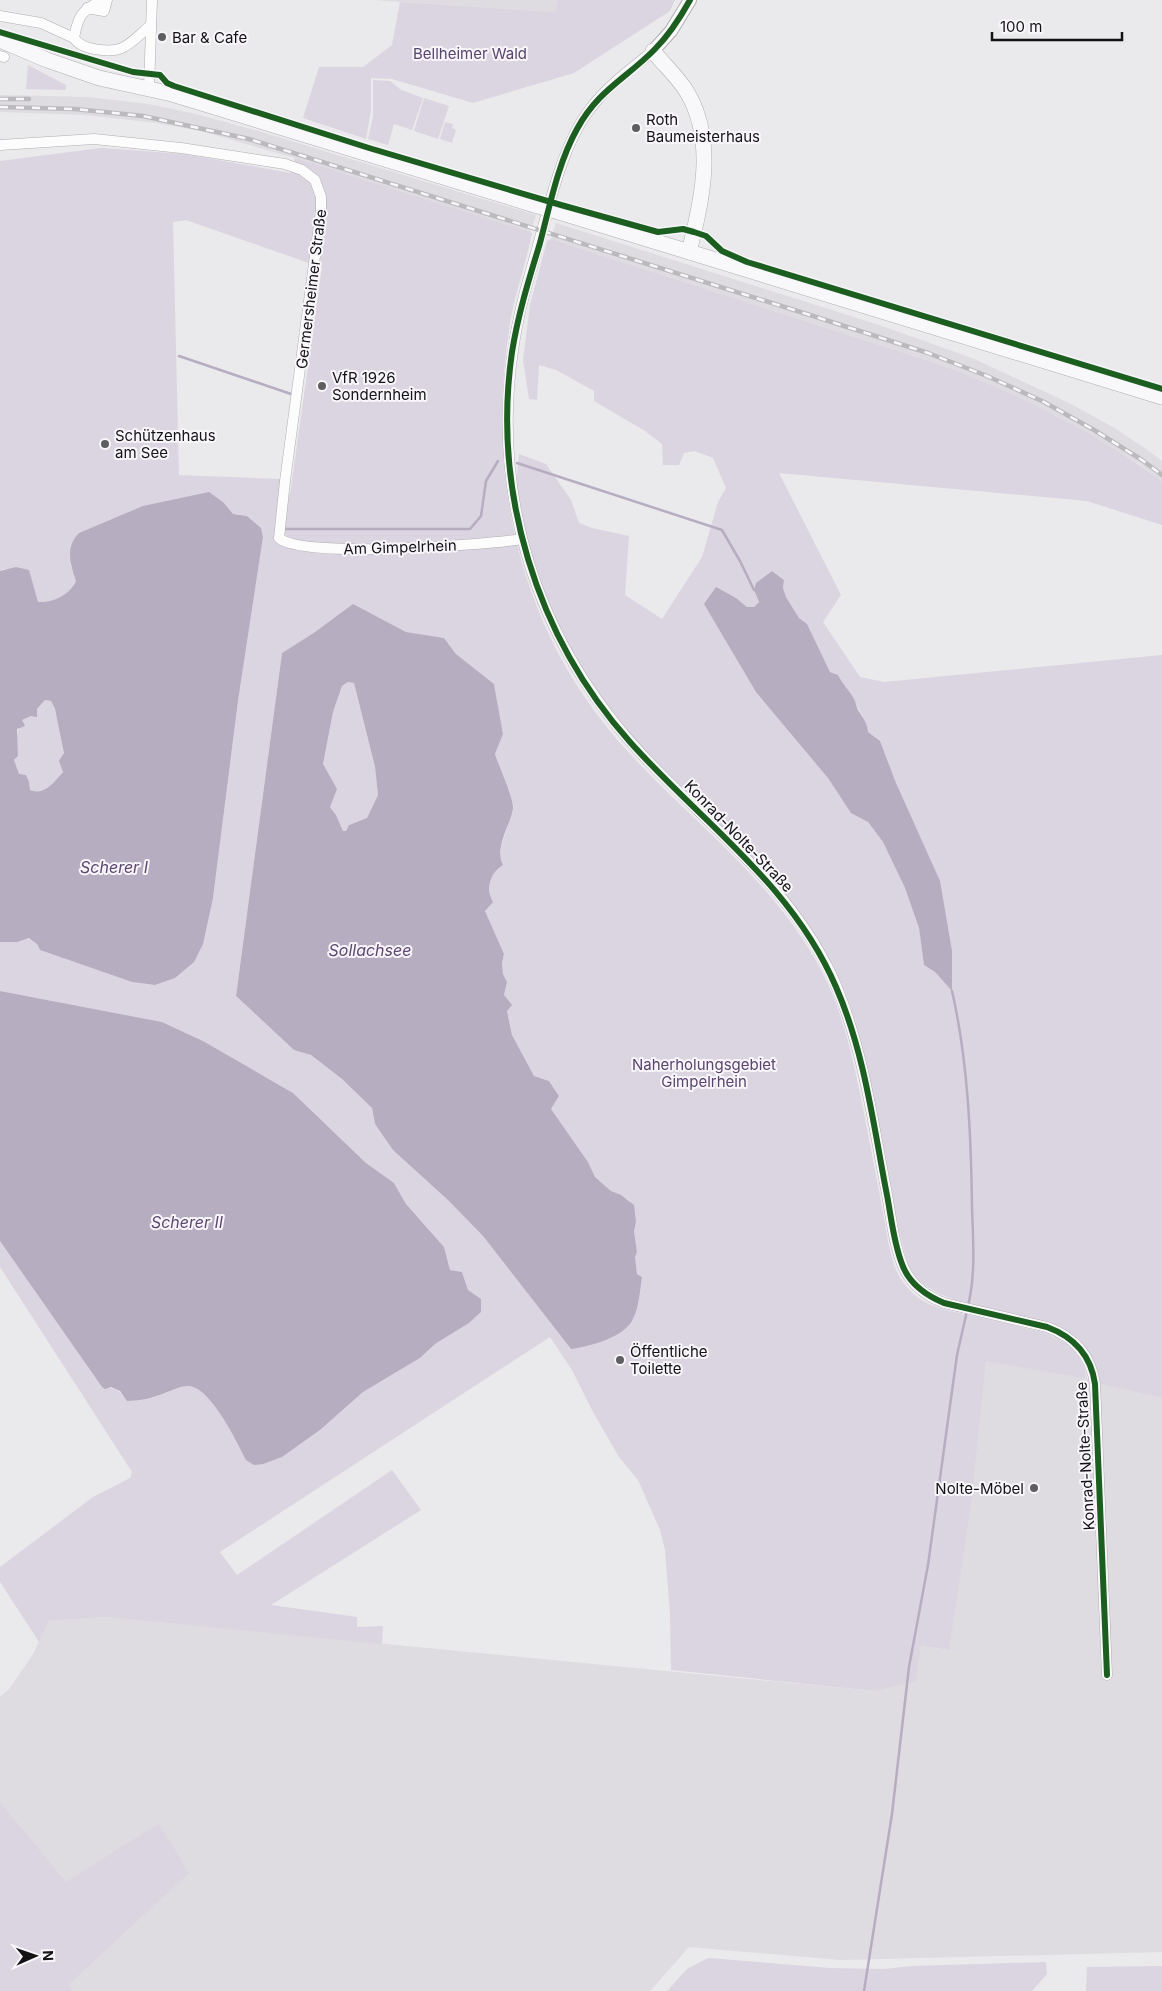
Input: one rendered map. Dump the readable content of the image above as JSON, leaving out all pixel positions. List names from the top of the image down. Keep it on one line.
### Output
{"streets":{"street":["Germersheimer Straße","Am Gimpelrhein","Konrad-Nolte-Straße"]},"crossings":[["Germersheimer Straße","Am Gimpelrhein"],["Am Gimpelrhein","Konrad-Nolte-Straße"]],"water":["Scherer I","Sollachsee","Scherer II"],"parks":["Bellheimer Wald","Naherholungsgebiet Gimpelrhein"],"places":["Bar & Cafe","Roth Baumeisterhaus","VfR 1926 Sondernheim","Schützenhaus am See","Öffentliche Toilette","Nolte-Möbel"],"scale_bar":"100 m","north":"right"}
